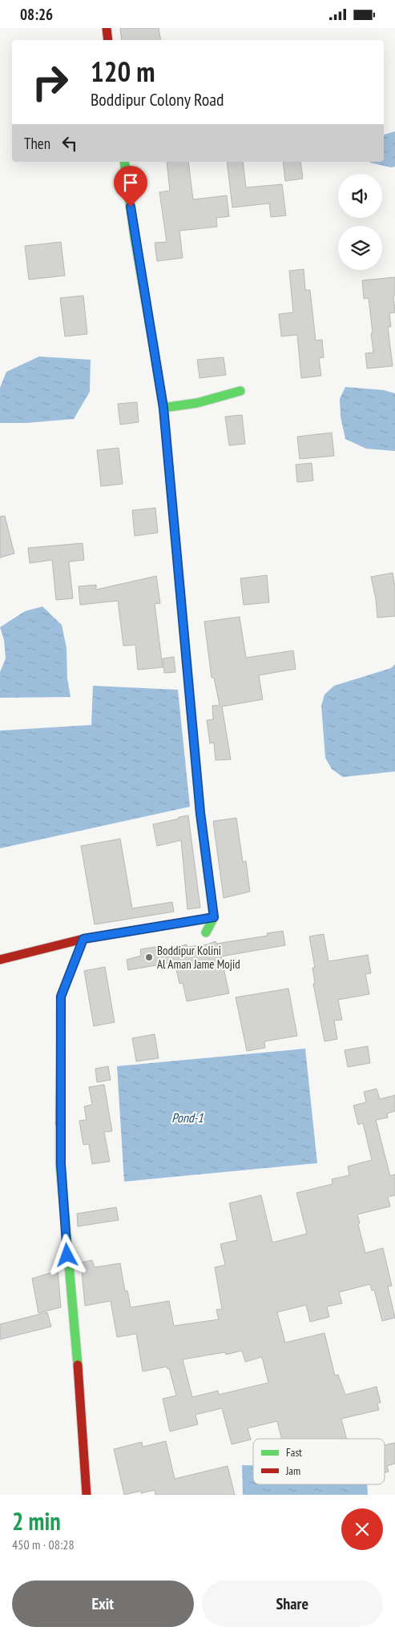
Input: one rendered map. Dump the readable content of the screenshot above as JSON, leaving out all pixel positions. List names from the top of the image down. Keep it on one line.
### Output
{"water":["Pond-1"],"places":["Boddipur Kolini Al Aman Jame Mojid"],"legend":["Fast","Jam"],"page":{"status":"08:26","turn":["120 m","Boddipur Colony Road"],"then":"Then","heading":["2 min","450 m · 08:28"],"buttons":["Exit","Share"]}}
